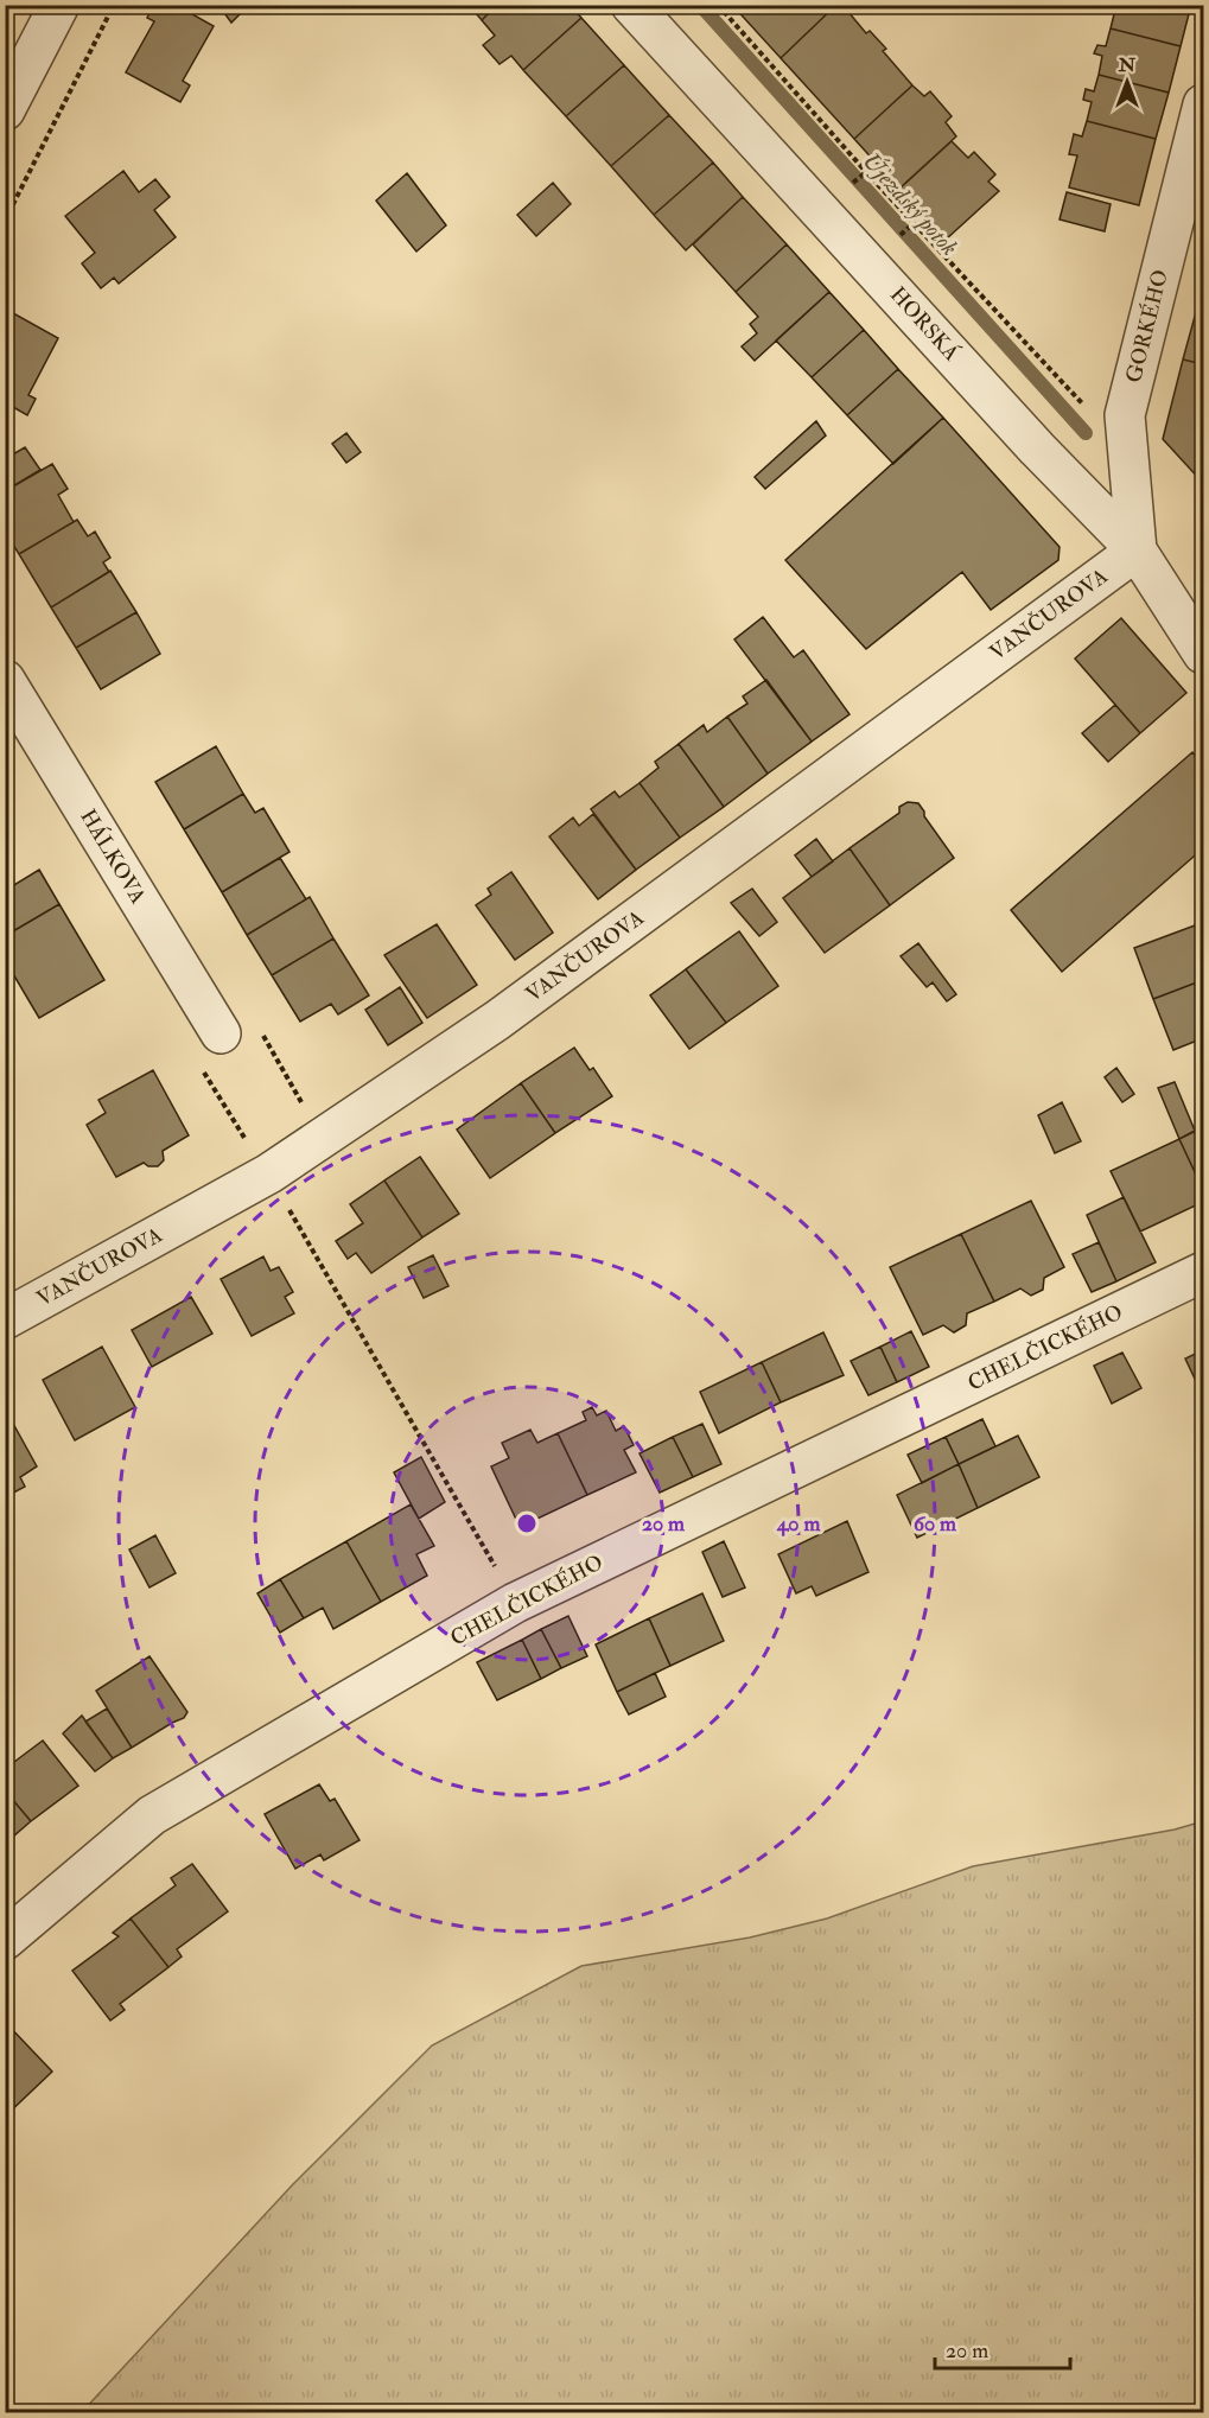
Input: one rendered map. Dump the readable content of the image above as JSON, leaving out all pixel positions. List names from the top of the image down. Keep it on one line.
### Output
{"streets":{"street":["HORSKÁ","GORKÉHO","VANČUROVA","HÁLKOVA","CHELČICKÉHO"]},"crossings":[["HORSKÁ","GORKÉHO"],["HORSKÁ","VANČUROVA"],["GORKÉHO","VANČUROVA"]],"water":["Újezdský potok"],"scale_bar":"20 m","north":"top","rings":["20 m","40 m","60 m"]}
